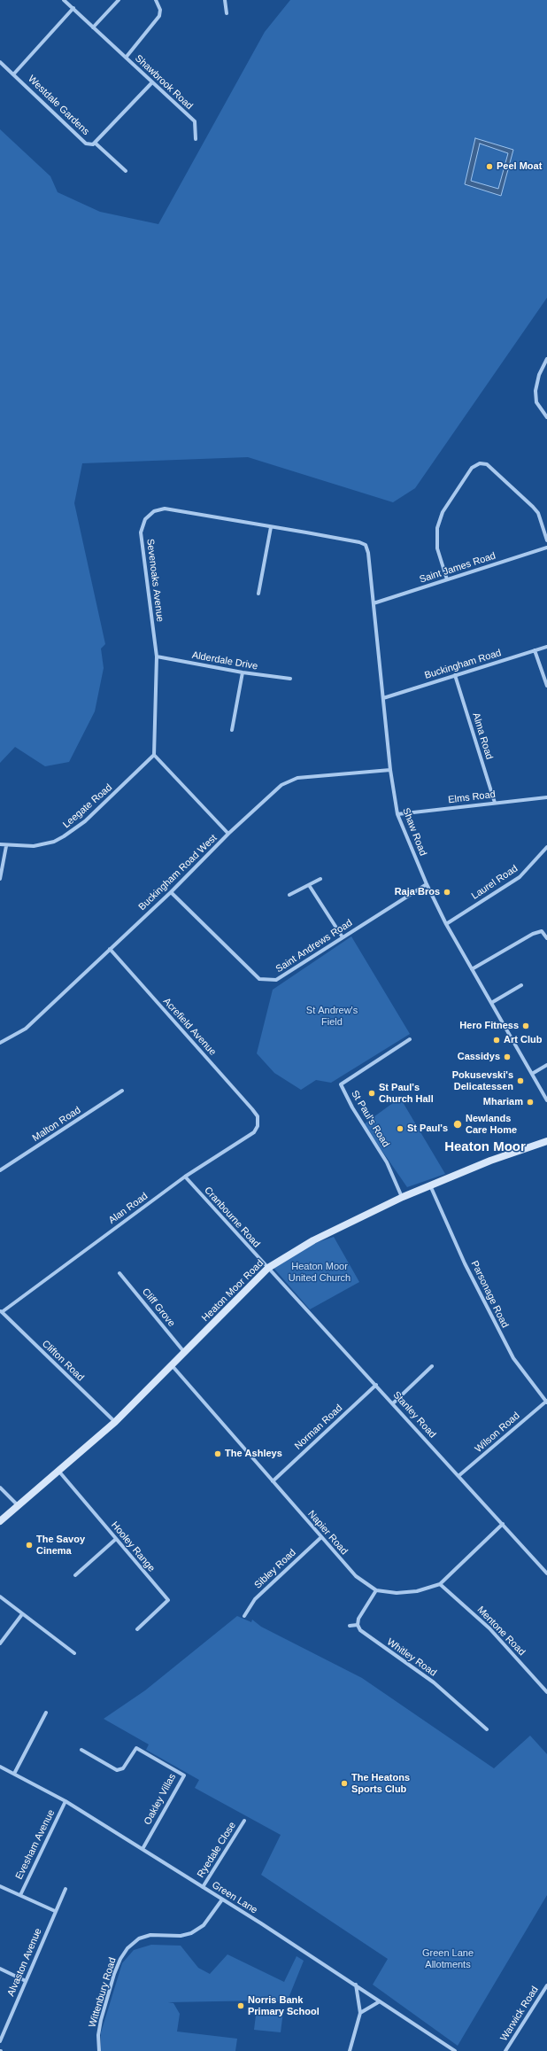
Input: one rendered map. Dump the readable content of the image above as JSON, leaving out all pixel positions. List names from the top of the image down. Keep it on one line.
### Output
{"streets":{"main road":["Heaton Moor Road"],"street":["Shawbrook Road","Westdale Gardens","Saint James Road","Sevenoaks Avenue","Alderdale Drive","Buckingham Road","Alma Road","Elms Road","Leegate Road","Shaw Road","Buckingham Road West","Laurel Road","Saint Andrews Road","Acrefield Avenue","St Paul's Road","Malton Road","Alan Road","Cranbourne Road","Parsonage Road","Cliff Grove","Clifton Road","Stanley Road","Norman Road","Wilson Road","Napier Road","Hooley Range","Sibley Road","Mentone Road","Whitley Road","Oakley Villas","Evesham Avenue","Ryedale Close","Green Lane","Alvaston Avenue","Wittenbury Road","Warwick Road"]},"crossings":[["Shawbrook Road","Westdale Gardens"],["Saint James Road","Shaw Road"],["Sevenoaks Avenue","Alderdale Drive"],["Sevenoaks Avenue","Leegate Road"],["Sevenoaks Avenue","Shaw Road"],["Buckingham Road","Alma Road"],["Buckingham Road","Shaw Road"],["Alma Road","Elms Road"],["Elms Road","Shaw Road"],["Shaw Road","Buckingham Road West"],["Shaw Road","Laurel Road"],["Shaw Road","Saint Andrews Road"],["Buckingham Road West","Saint Andrews Road"],["Buckingham Road West","Acrefield Avenue"],["Acrefield Avenue","Alan Road"],["St Paul's Road","Heaton Moor Road"],["Alan Road","Cranbourne Road"],["Alan Road","Clifton Road"],["Cranbourne Road","Heaton Moor Road"],["Cranbourne Road","Stanley Road"],["Heaton Moor Road","Parsonage Road"],["Heaton Moor Road","Cliff Grove"],["Heaton Moor Road","Clifton Road"],["Heaton Moor Road","Stanley Road"],["Heaton Moor Road","Napier Road"],["Heaton Moor Road","Hooley Range"],["Parsonage Road","Wilson Road"],["Stanley Road","Norman Road"],["Stanley Road","Wilson Road"],["Norman Road","Napier Road"],["Napier Road","Sibley Road"],["Oakley Villas","Green Lane"],["Evesham Avenue","Green Lane"],["Ryedale Close","Green Lane"],["Green Lane","Wittenbury Road"]],"districts":["Heaton Moor"],"parks":["St Andrew's Field","Heaton Moor United Church","Green Lane Allotments"],"places":["Peel Moat","Raja Bros","Hero Fitness","Art Club","Cassidys","Pokusevski's Delicatessen","St Paul's Church Hall","Mhariam","Newlands Care Home","St Paul's","The Ashleys","The Savoy Cinema","The Heatons Sports Club","Norris Bank Primary School"]}
